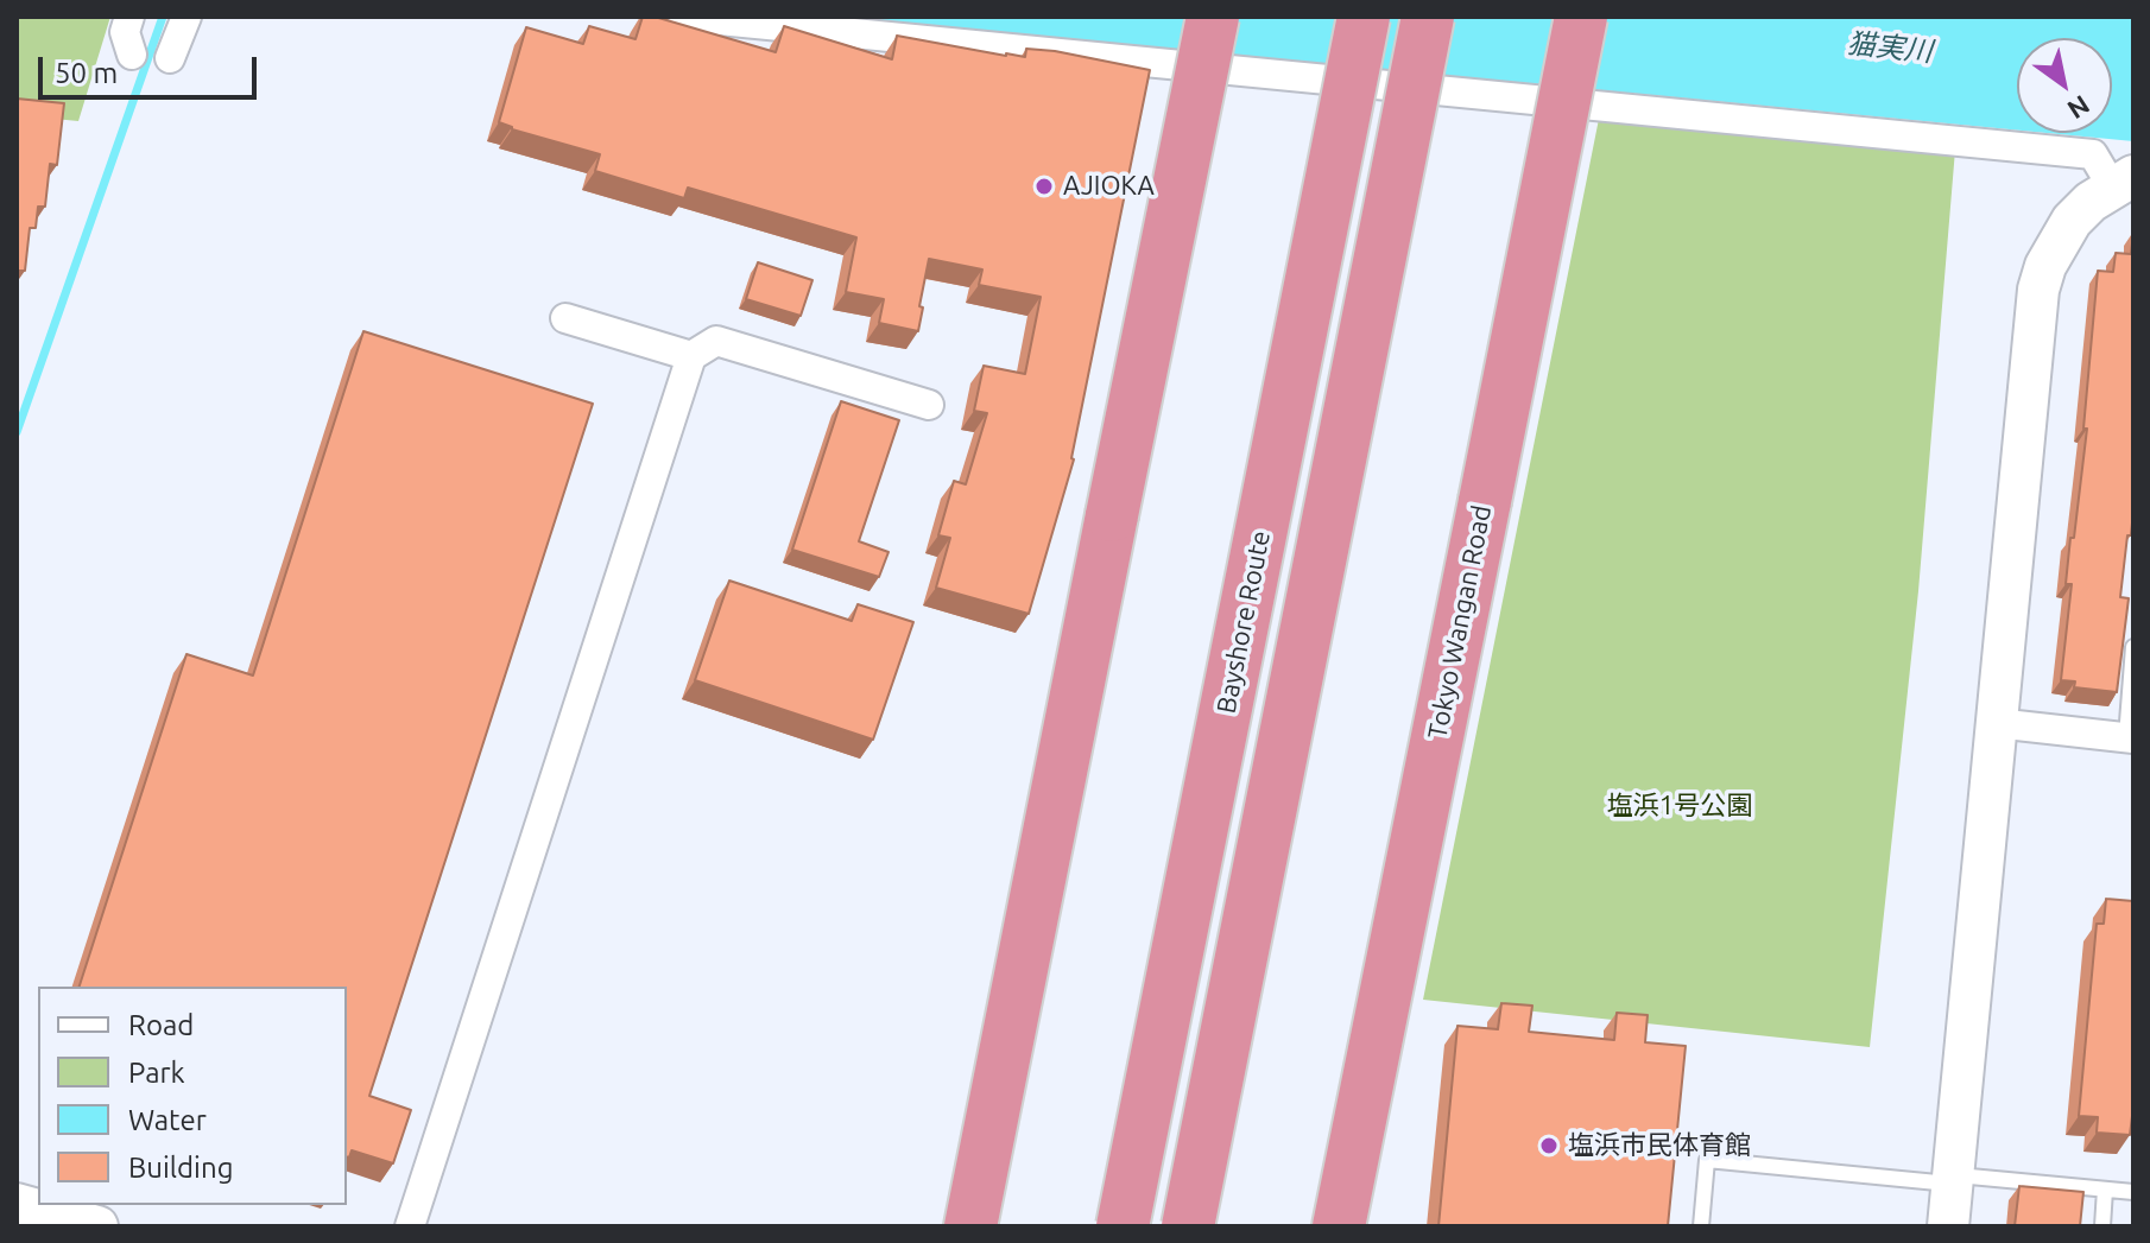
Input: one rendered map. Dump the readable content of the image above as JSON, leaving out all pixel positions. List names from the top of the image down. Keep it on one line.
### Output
{"streets":{"highway":["Bayshore Route","Tokyo Wangan Road"]},"water":["猫実川"],"parks":["塩浜1号公園"],"places":["AJIOKA","塩浜市民体育館"],"legend":["Road","Park","Water","Building"],"scale_bar":"50 m","north":"bottom right"}
